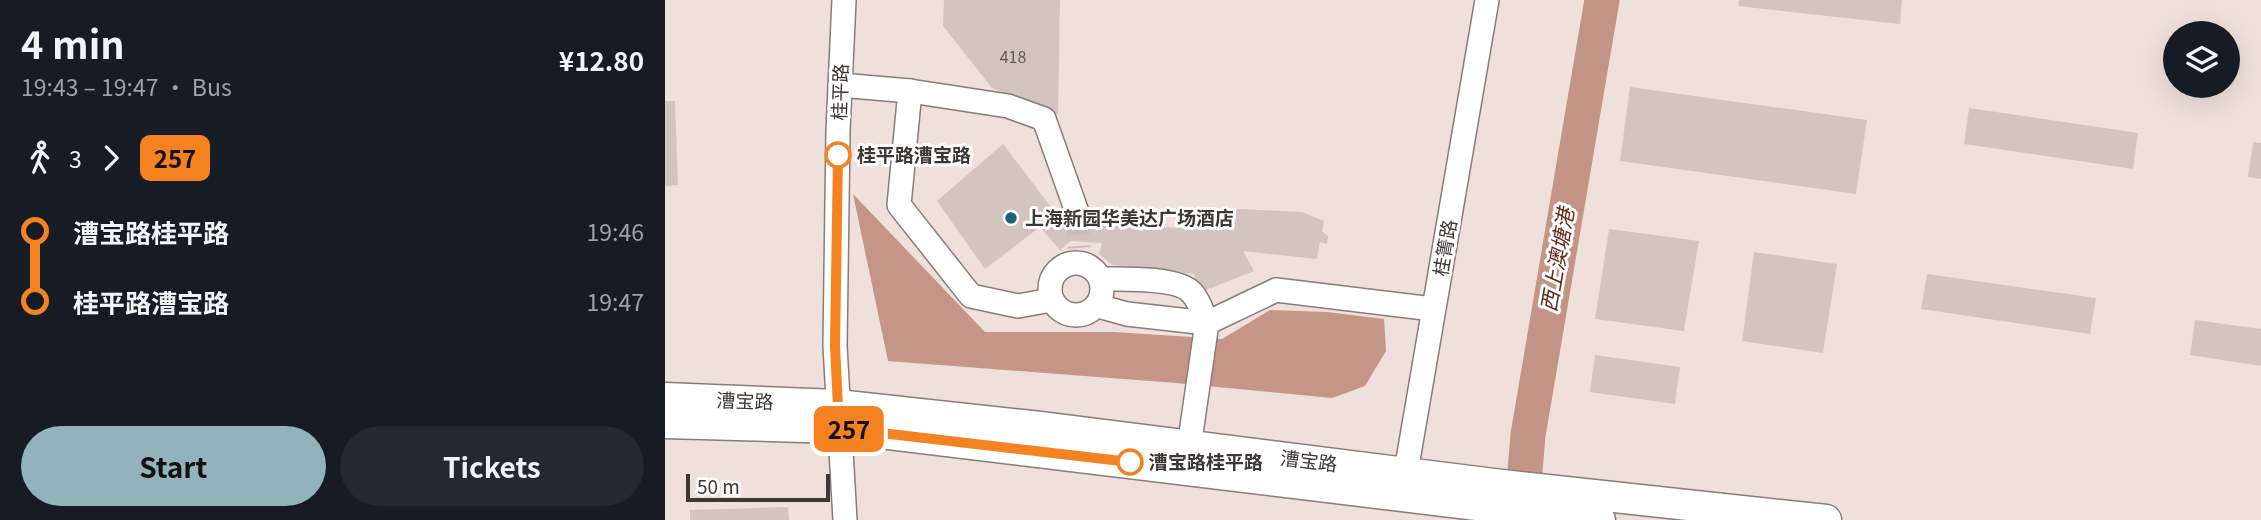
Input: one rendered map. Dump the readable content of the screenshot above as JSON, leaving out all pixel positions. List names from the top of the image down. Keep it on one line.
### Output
{"streets":{"main road":["漕宝路"],"street":["桂平路","桂箐路"]},"crossings":[["桂平路","漕宝路"],["桂箐路","漕宝路"]],"water":["西上澳塘港"],"places":["桂平路漕宝路","上海新园华美达广场酒店","漕宝路桂平路"],"lines":["bus line 257"],"house_numbers":["418"],"scale_bar":"50 m","page":{"heading":["4 min","19:43 – 19:47 · Bus","¥12.80"],"on_map":"257","legs":["3","257"],"list":[{"name":"漕宝路桂平路","value":"19:46"},{"name":"桂平路漕宝路","value":"19:47"}],"buttons":["Start","Tickets"],"scale":"50 m"}}
